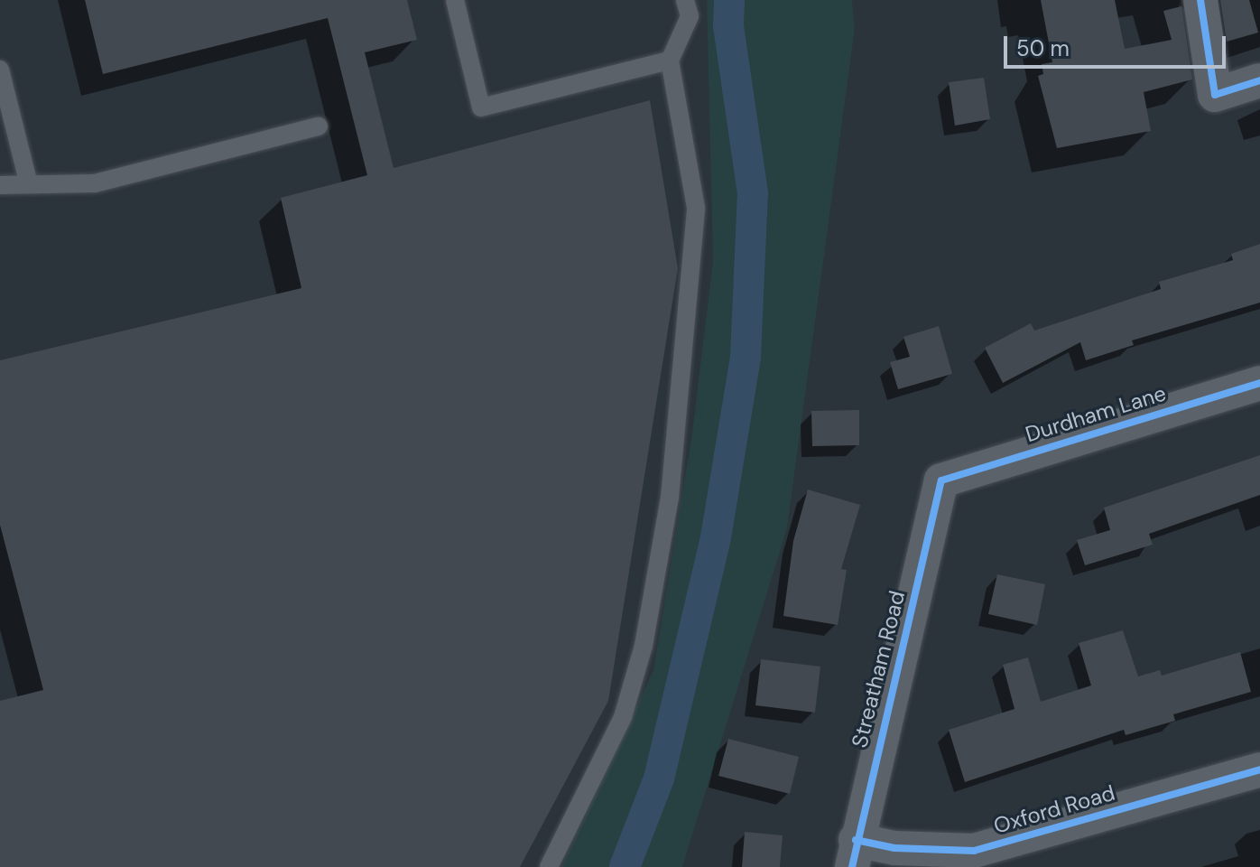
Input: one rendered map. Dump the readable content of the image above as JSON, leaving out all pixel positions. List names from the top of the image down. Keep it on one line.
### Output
{"streets":{"street":["Durdham Lane","Streatham Road","Oxford Road"]},"crossings":[["Durdham Lane","Streatham Road"],["Streatham Road","Oxford Road"]],"scale_bar":"50 m"}
